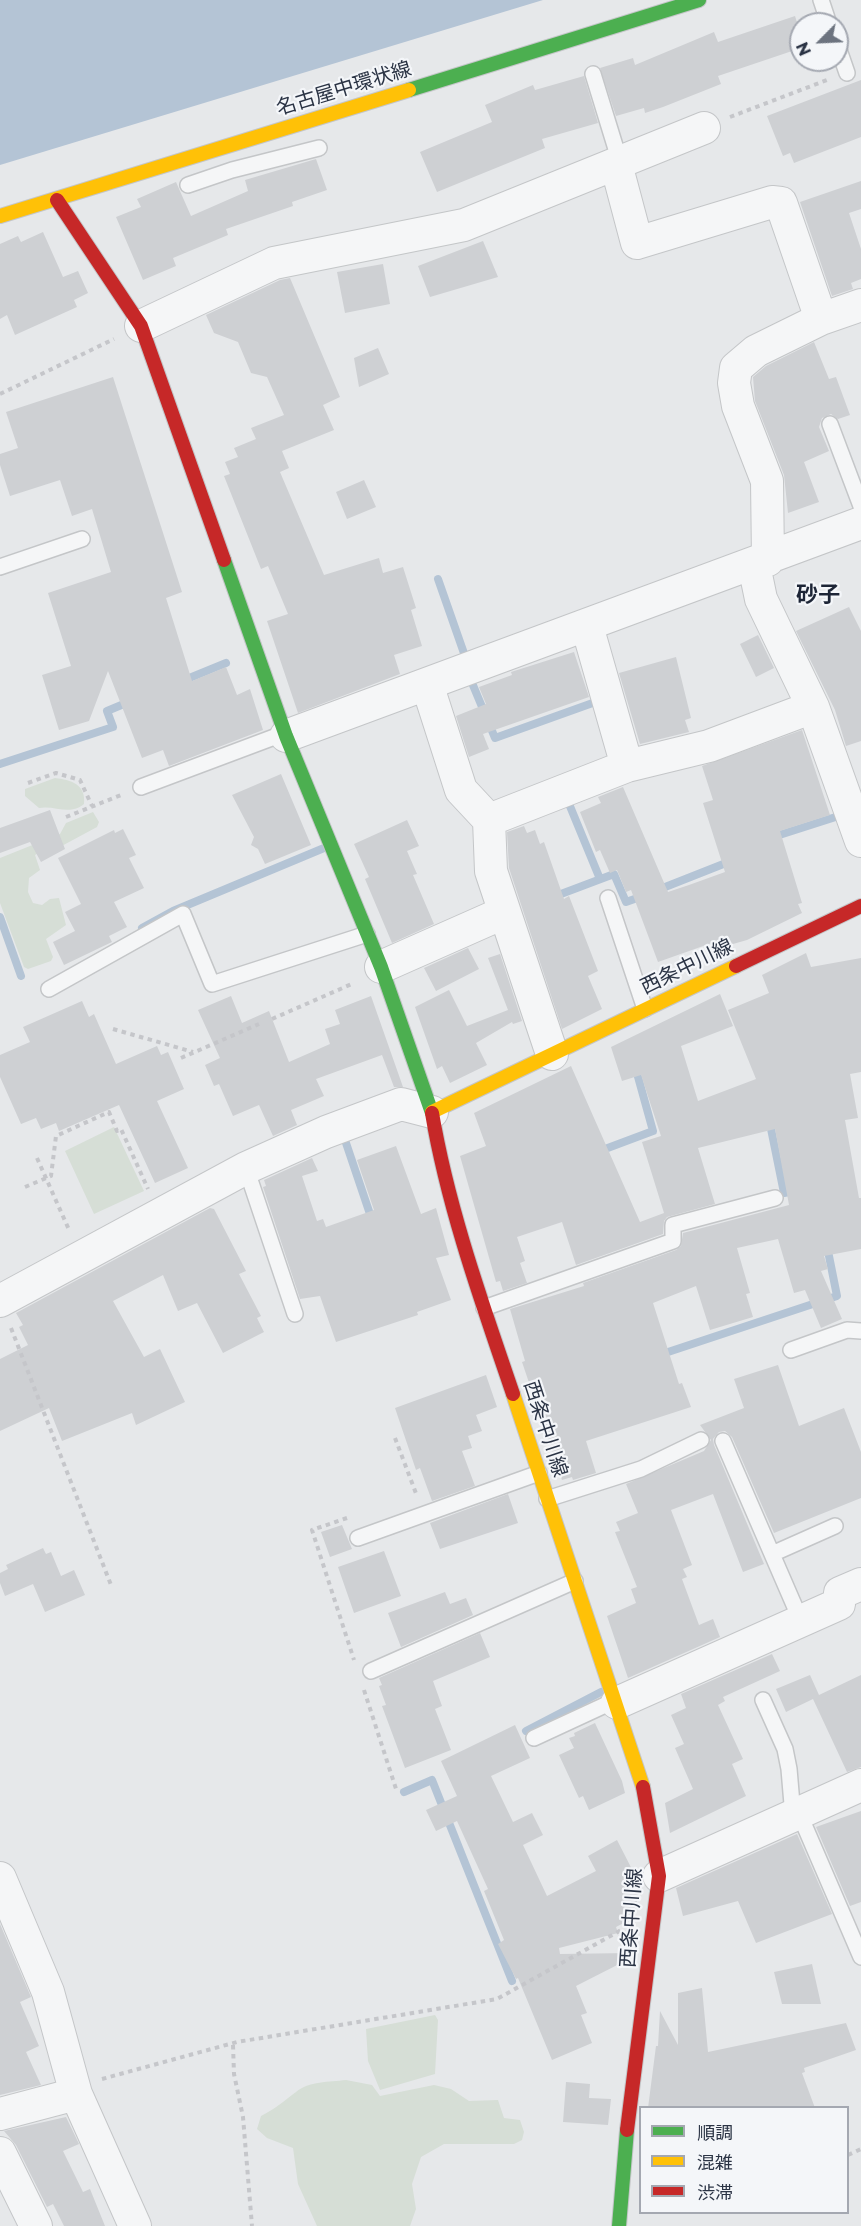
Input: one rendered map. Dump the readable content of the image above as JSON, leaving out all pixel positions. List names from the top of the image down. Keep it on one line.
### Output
{"streets":{"main road":["名古屋中環状線","西条中川線"]},"districts":["砂子"],"legend":["順調","混雑","渋滞"],"north":"bottom left"}
